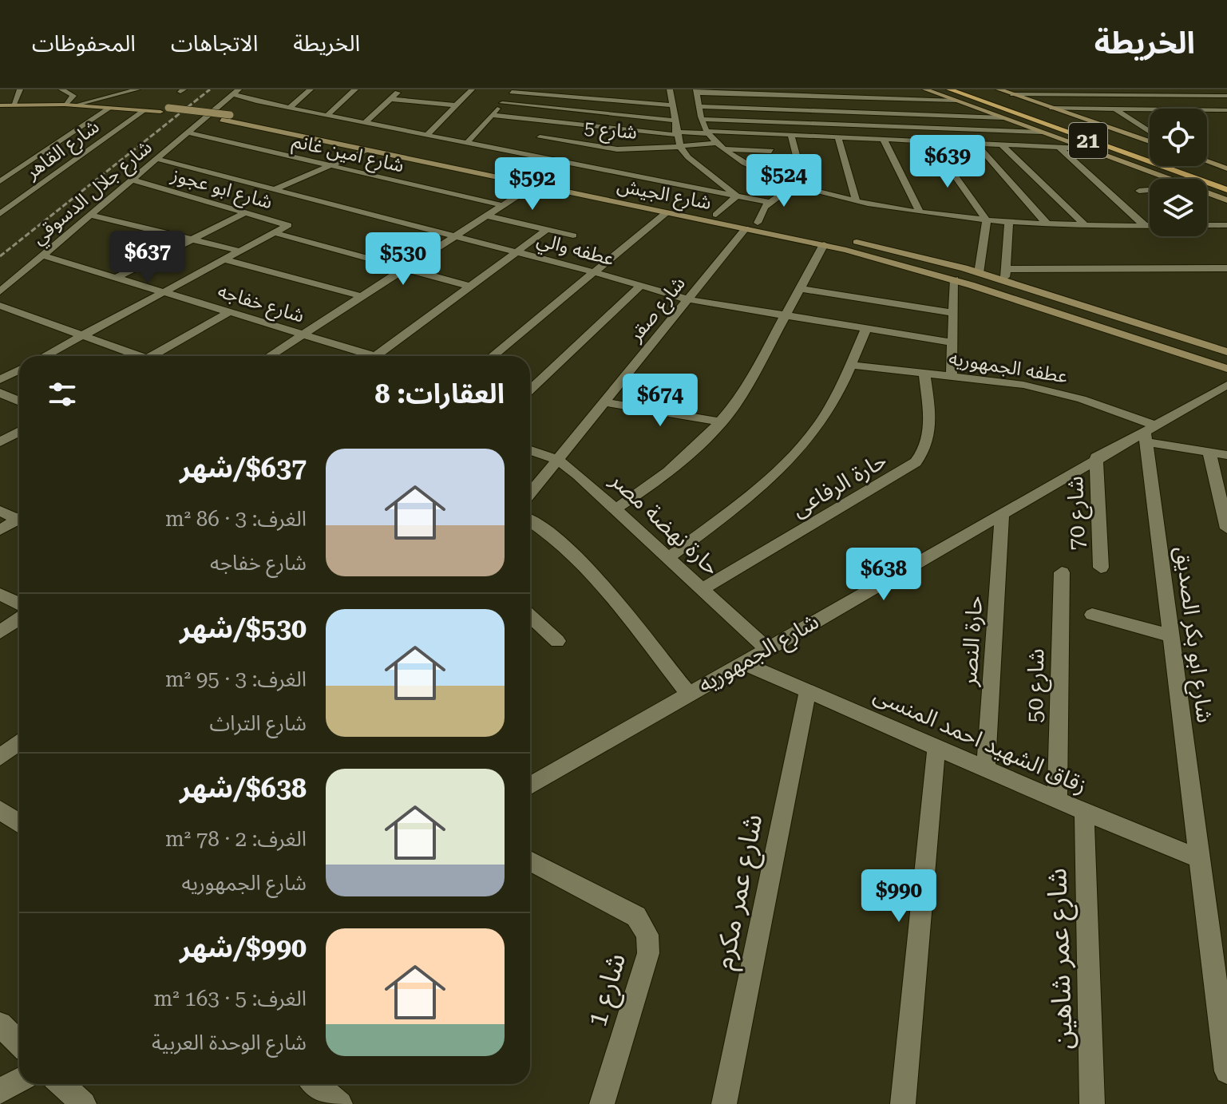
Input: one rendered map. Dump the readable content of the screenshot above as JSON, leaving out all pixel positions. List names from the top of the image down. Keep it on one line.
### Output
{"streets":{"highway":["21"],"main road":["شارع الجيش"],"street":["شارع 5","شارع القاهر","شارع امين غانم","شارع ابو عجوز","شارع جلال الدسوقي","عطفه والي","شارع خفاجه","شارع صقر","عطفه الجمهوريه","حارة الرفاعى","شارع 70","حارة نهضة مصر","شارع ابو بكر الصديق","حارة النصر","شارع الجمهوريه","شارع 50","زقاق الشهيد احمد المنسى","شارع عمر مكرم","شارع عمر شاهين","شارع 1"]},"crossings":[["شارع القاهر","شارع الجيش"],["شارع امين غانم","شارع جلال الدسوقي"],["شارع ابو عجوز","شارع جلال الدسوقي"],["شارع جلال الدسوقي","عطفه والي"],["شارع جلال الدسوقي","شارع خفاجه"],["شارع الجيش","شارع صقر"],["عطفه والي","شارع صقر"],["شارع صقر","حارة نهضة مصر"],["عطفه الجمهوريه","حارة الرفاعى"],["عطفه الجمهوريه","شارع ابو بكر الصديق"],["عطفه الجمهوريه","شارع الجمهوريه"],["حارة الرفاعى","حارة نهضة مصر"],["شارع 70","شارع الجمهوريه"],["حارة نهضة مصر","شارع الجمهوريه"],["شارع ابو بكر الصديق","شارع الجمهوريه"],["شارع ابو بكر الصديق","زقاق الشهيد احمد المنسى"],["حارة النصر","شارع الجمهوريه"],["حارة النصر","زقاق الشهيد احمد المنسى"],["شارع الجمهوريه","زقاق الشهيد احمد المنسى"],["شارع 50","زقاق الشهيد احمد المنسى"],["زقاق الشهيد احمد المنسى","شارع عمر مكرم"],["زقاق الشهيد احمد المنسى","شارع عمر شاهين"]],"page":{"header":"الخريطة","nav":["الخريطة","الاتجاهات","المحفوظات"],"price":["$639","$524","$592","$637","$530","$674","$638","$990"],"heading":"العقارات: 8","list":[{"name":"$637/شهر","note":"الغرف: 3 · 86 m² · شارع خفاجه"},{"name":"$530/شهر","note":"الغرف: 3 · 95 m² · شارع التراث"},{"name":"$638/شهر","note":"الغرف: 2 · 78 m² · شارع الجمهوريه"},{"name":"$990/شهر","note":"الغرف: 5 · 163 m² · شارع الوحدة العربية"}]}}
